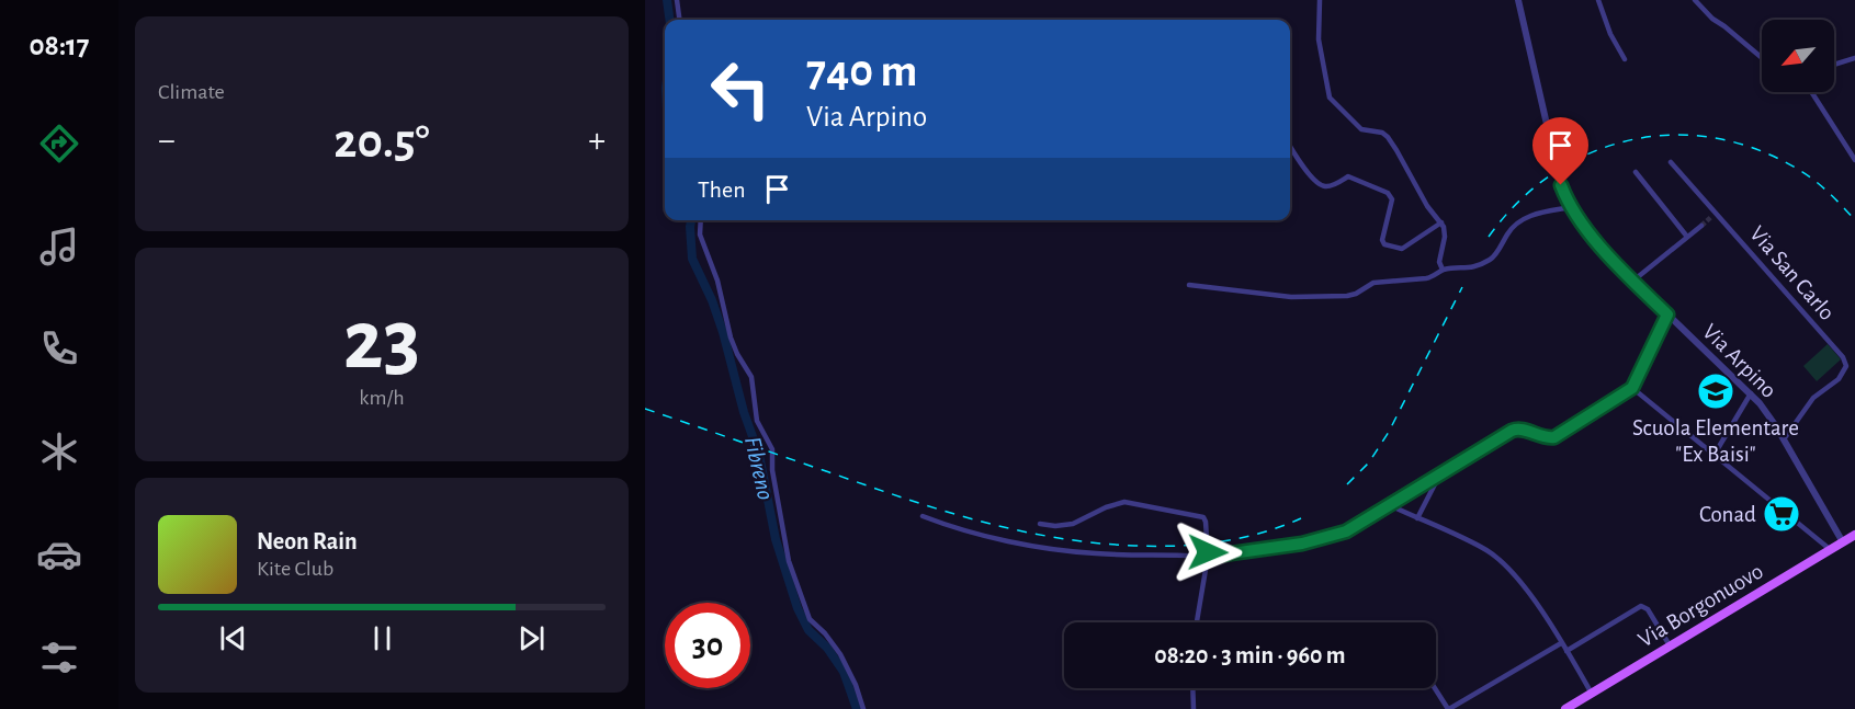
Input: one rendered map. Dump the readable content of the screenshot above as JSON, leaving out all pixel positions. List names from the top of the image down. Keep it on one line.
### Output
{"streets":{"main road":["Via Borgonuovo"],"street":["Via San Carlo","Via Arpino"]},"crossings":[["Via San Carlo","Via Arpino"],["Via Arpino","Via Borgonuovo"]],"water":["Fibreno"],"places":{"school or university":["Scuola Elementare \"Ex Baisi\""],"supermarket":["Conad"]},"north":"bottom left","page":{"tabs":"08:17","tile":["Climate",["23","km/h"]],"turn":["740 m","Via Arpino"],"heat":["−","20.5°","+"],"then":"Then","song":["Neon Rain","Kite Club"],"limit":"30","trip":"08:20 · 3 min · 960 m"}}
